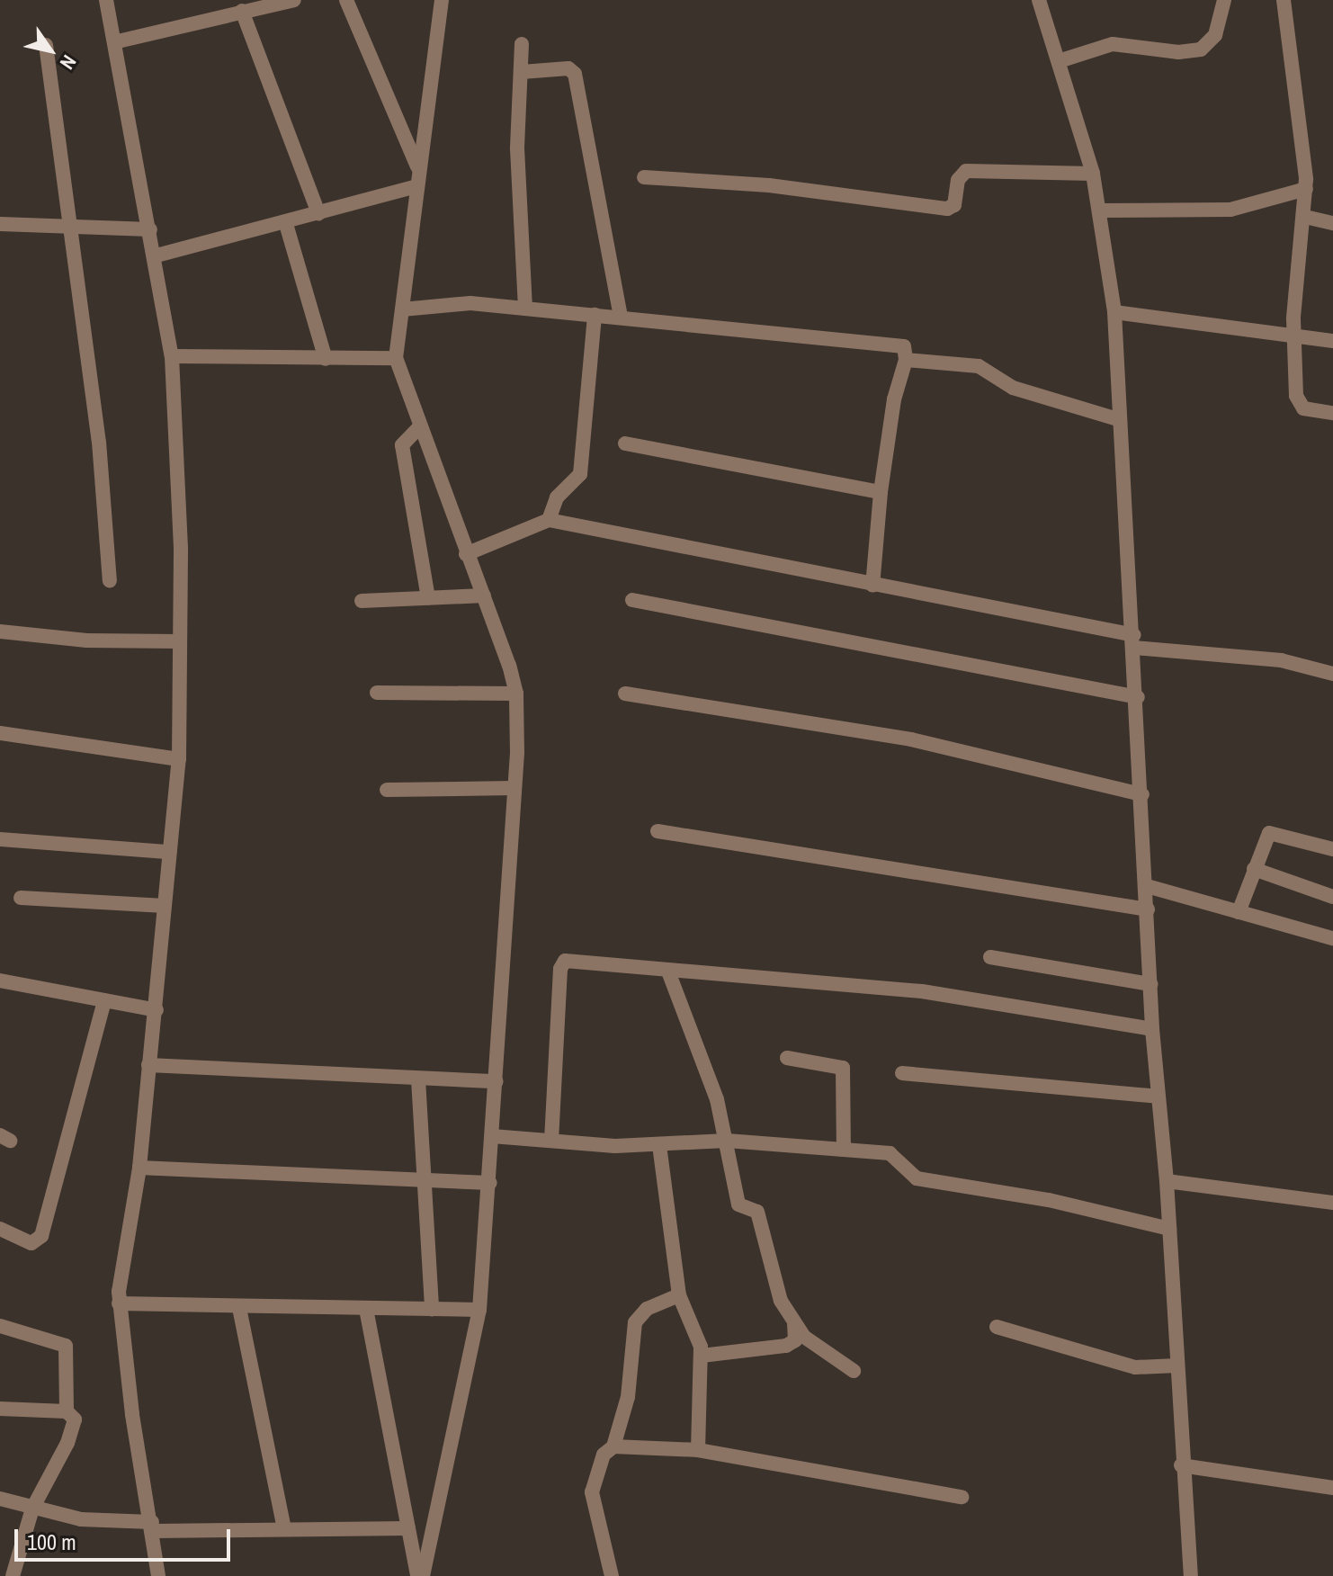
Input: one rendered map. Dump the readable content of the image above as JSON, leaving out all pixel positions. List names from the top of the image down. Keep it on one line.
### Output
{"scale_bar":"100 m","north":"bottom right"}
